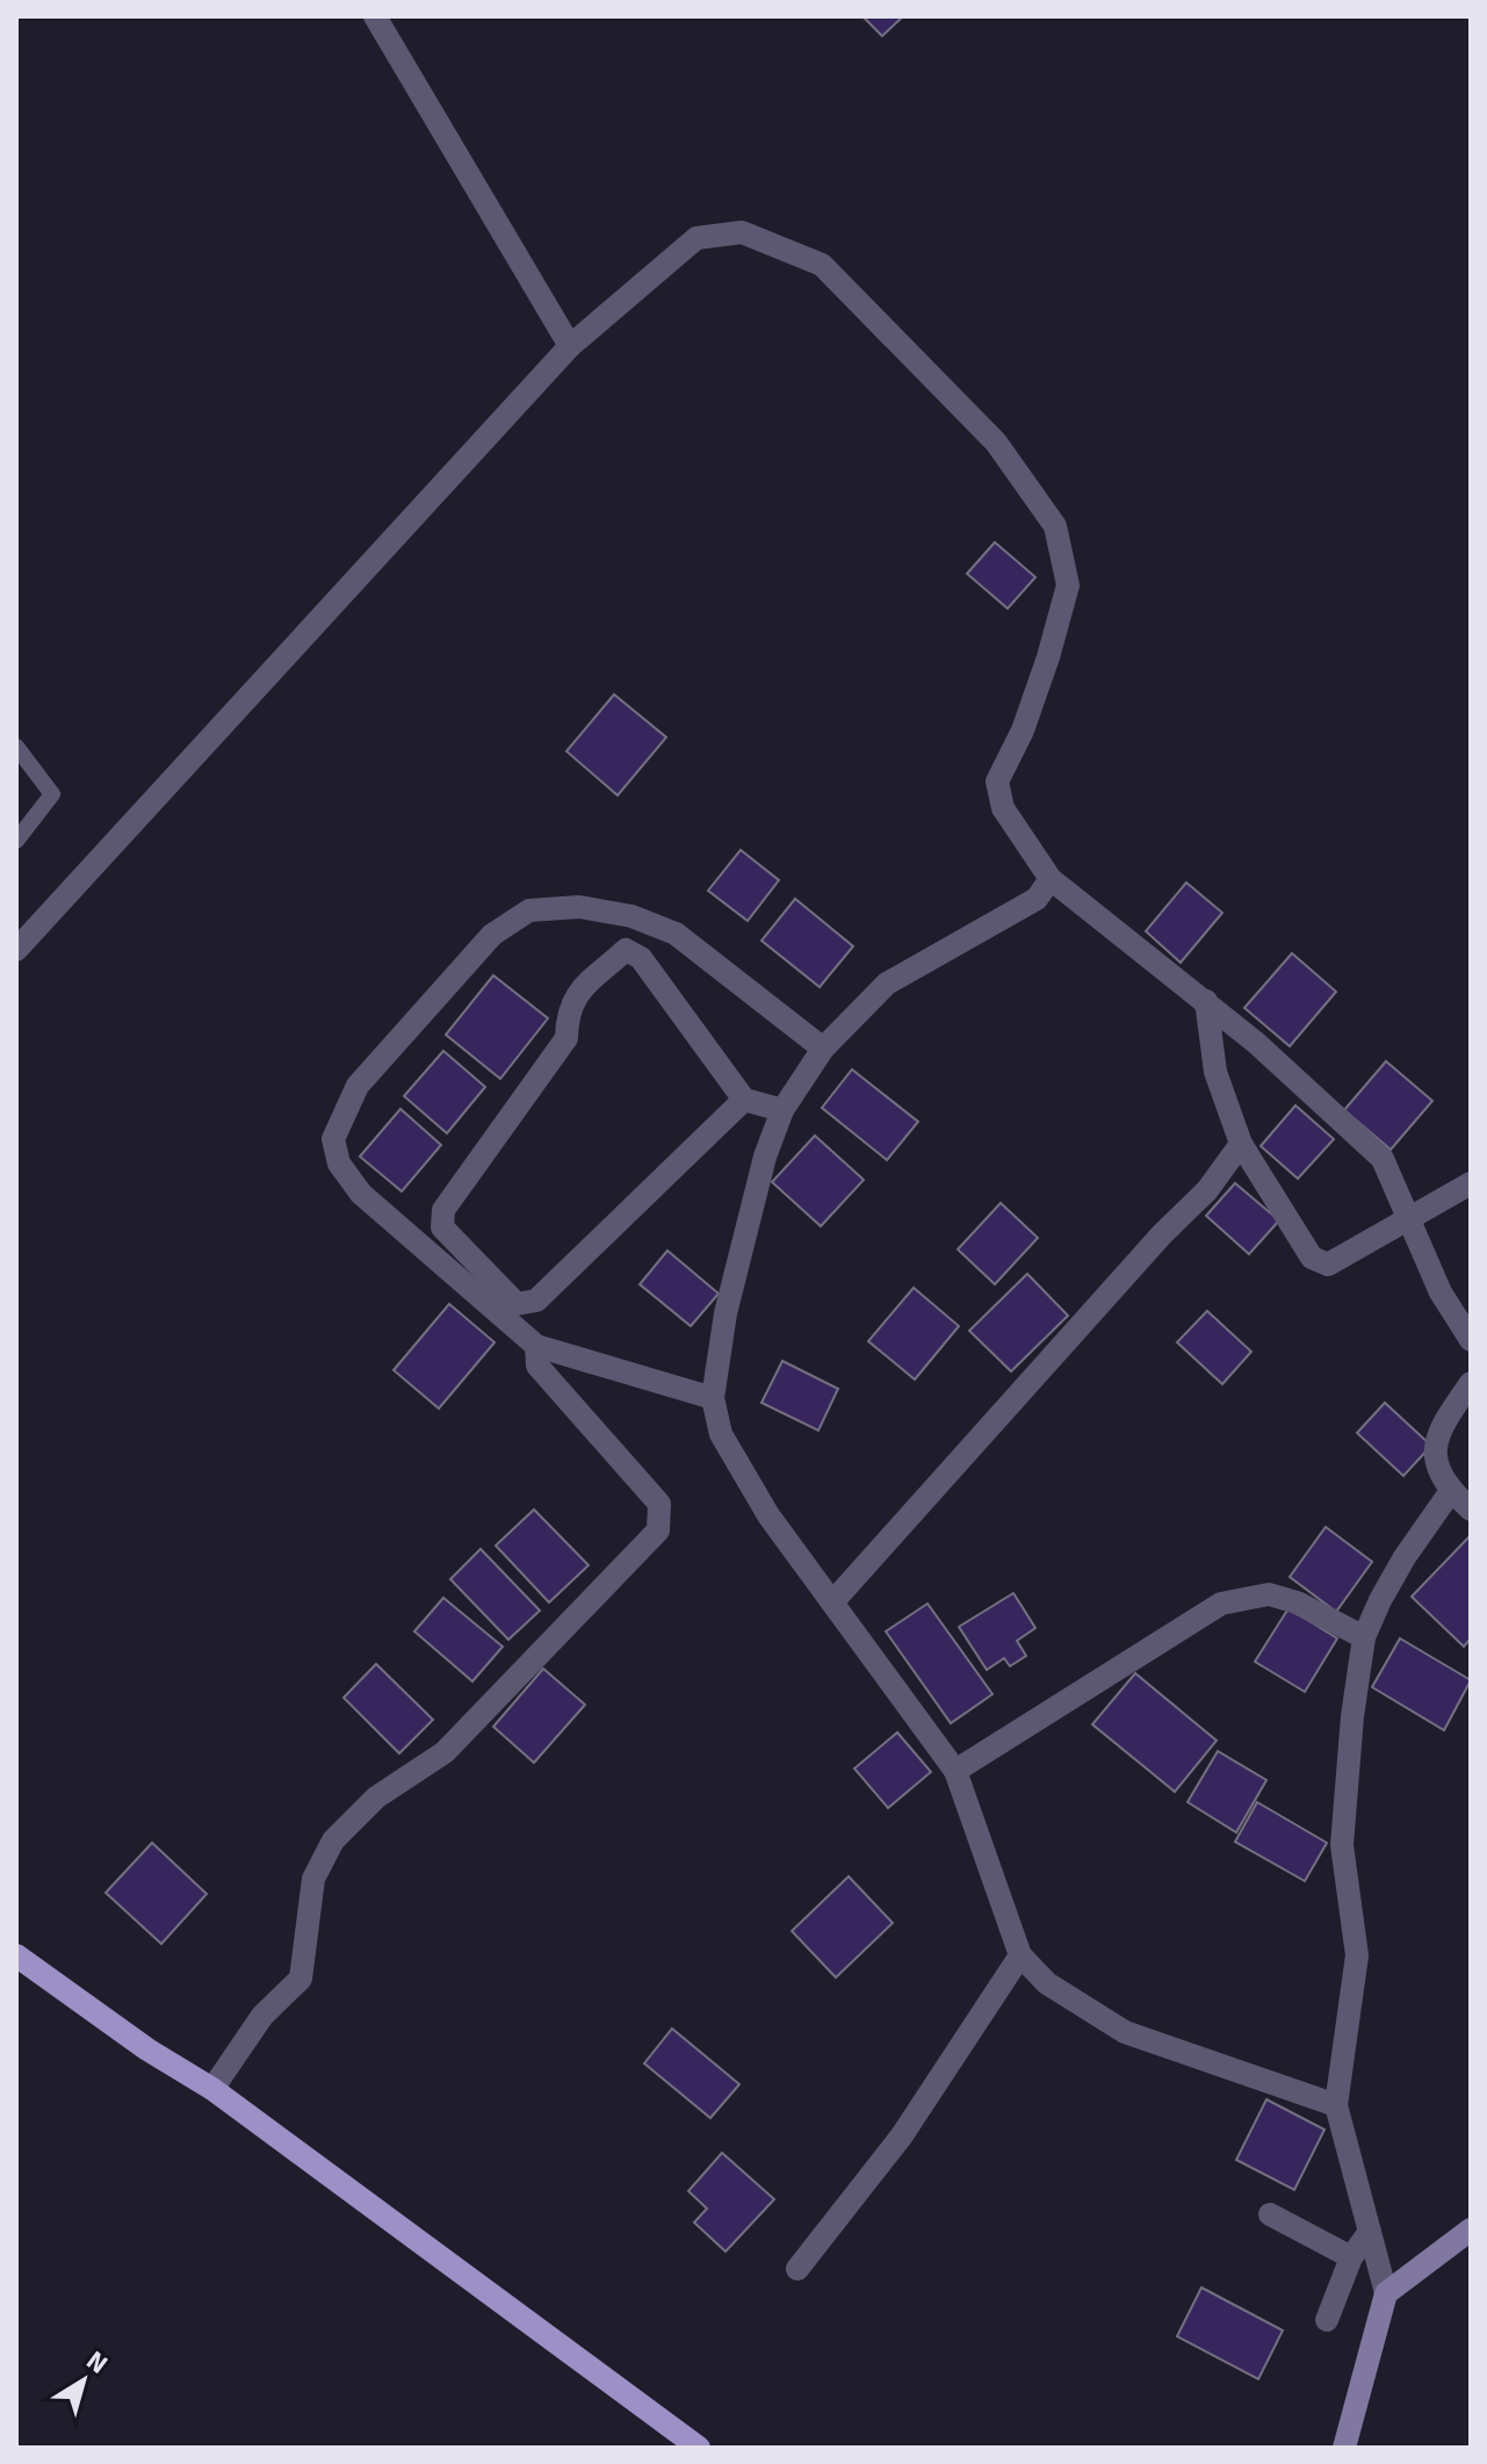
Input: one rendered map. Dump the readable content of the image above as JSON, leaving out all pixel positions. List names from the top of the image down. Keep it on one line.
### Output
{"north":"top right"}
